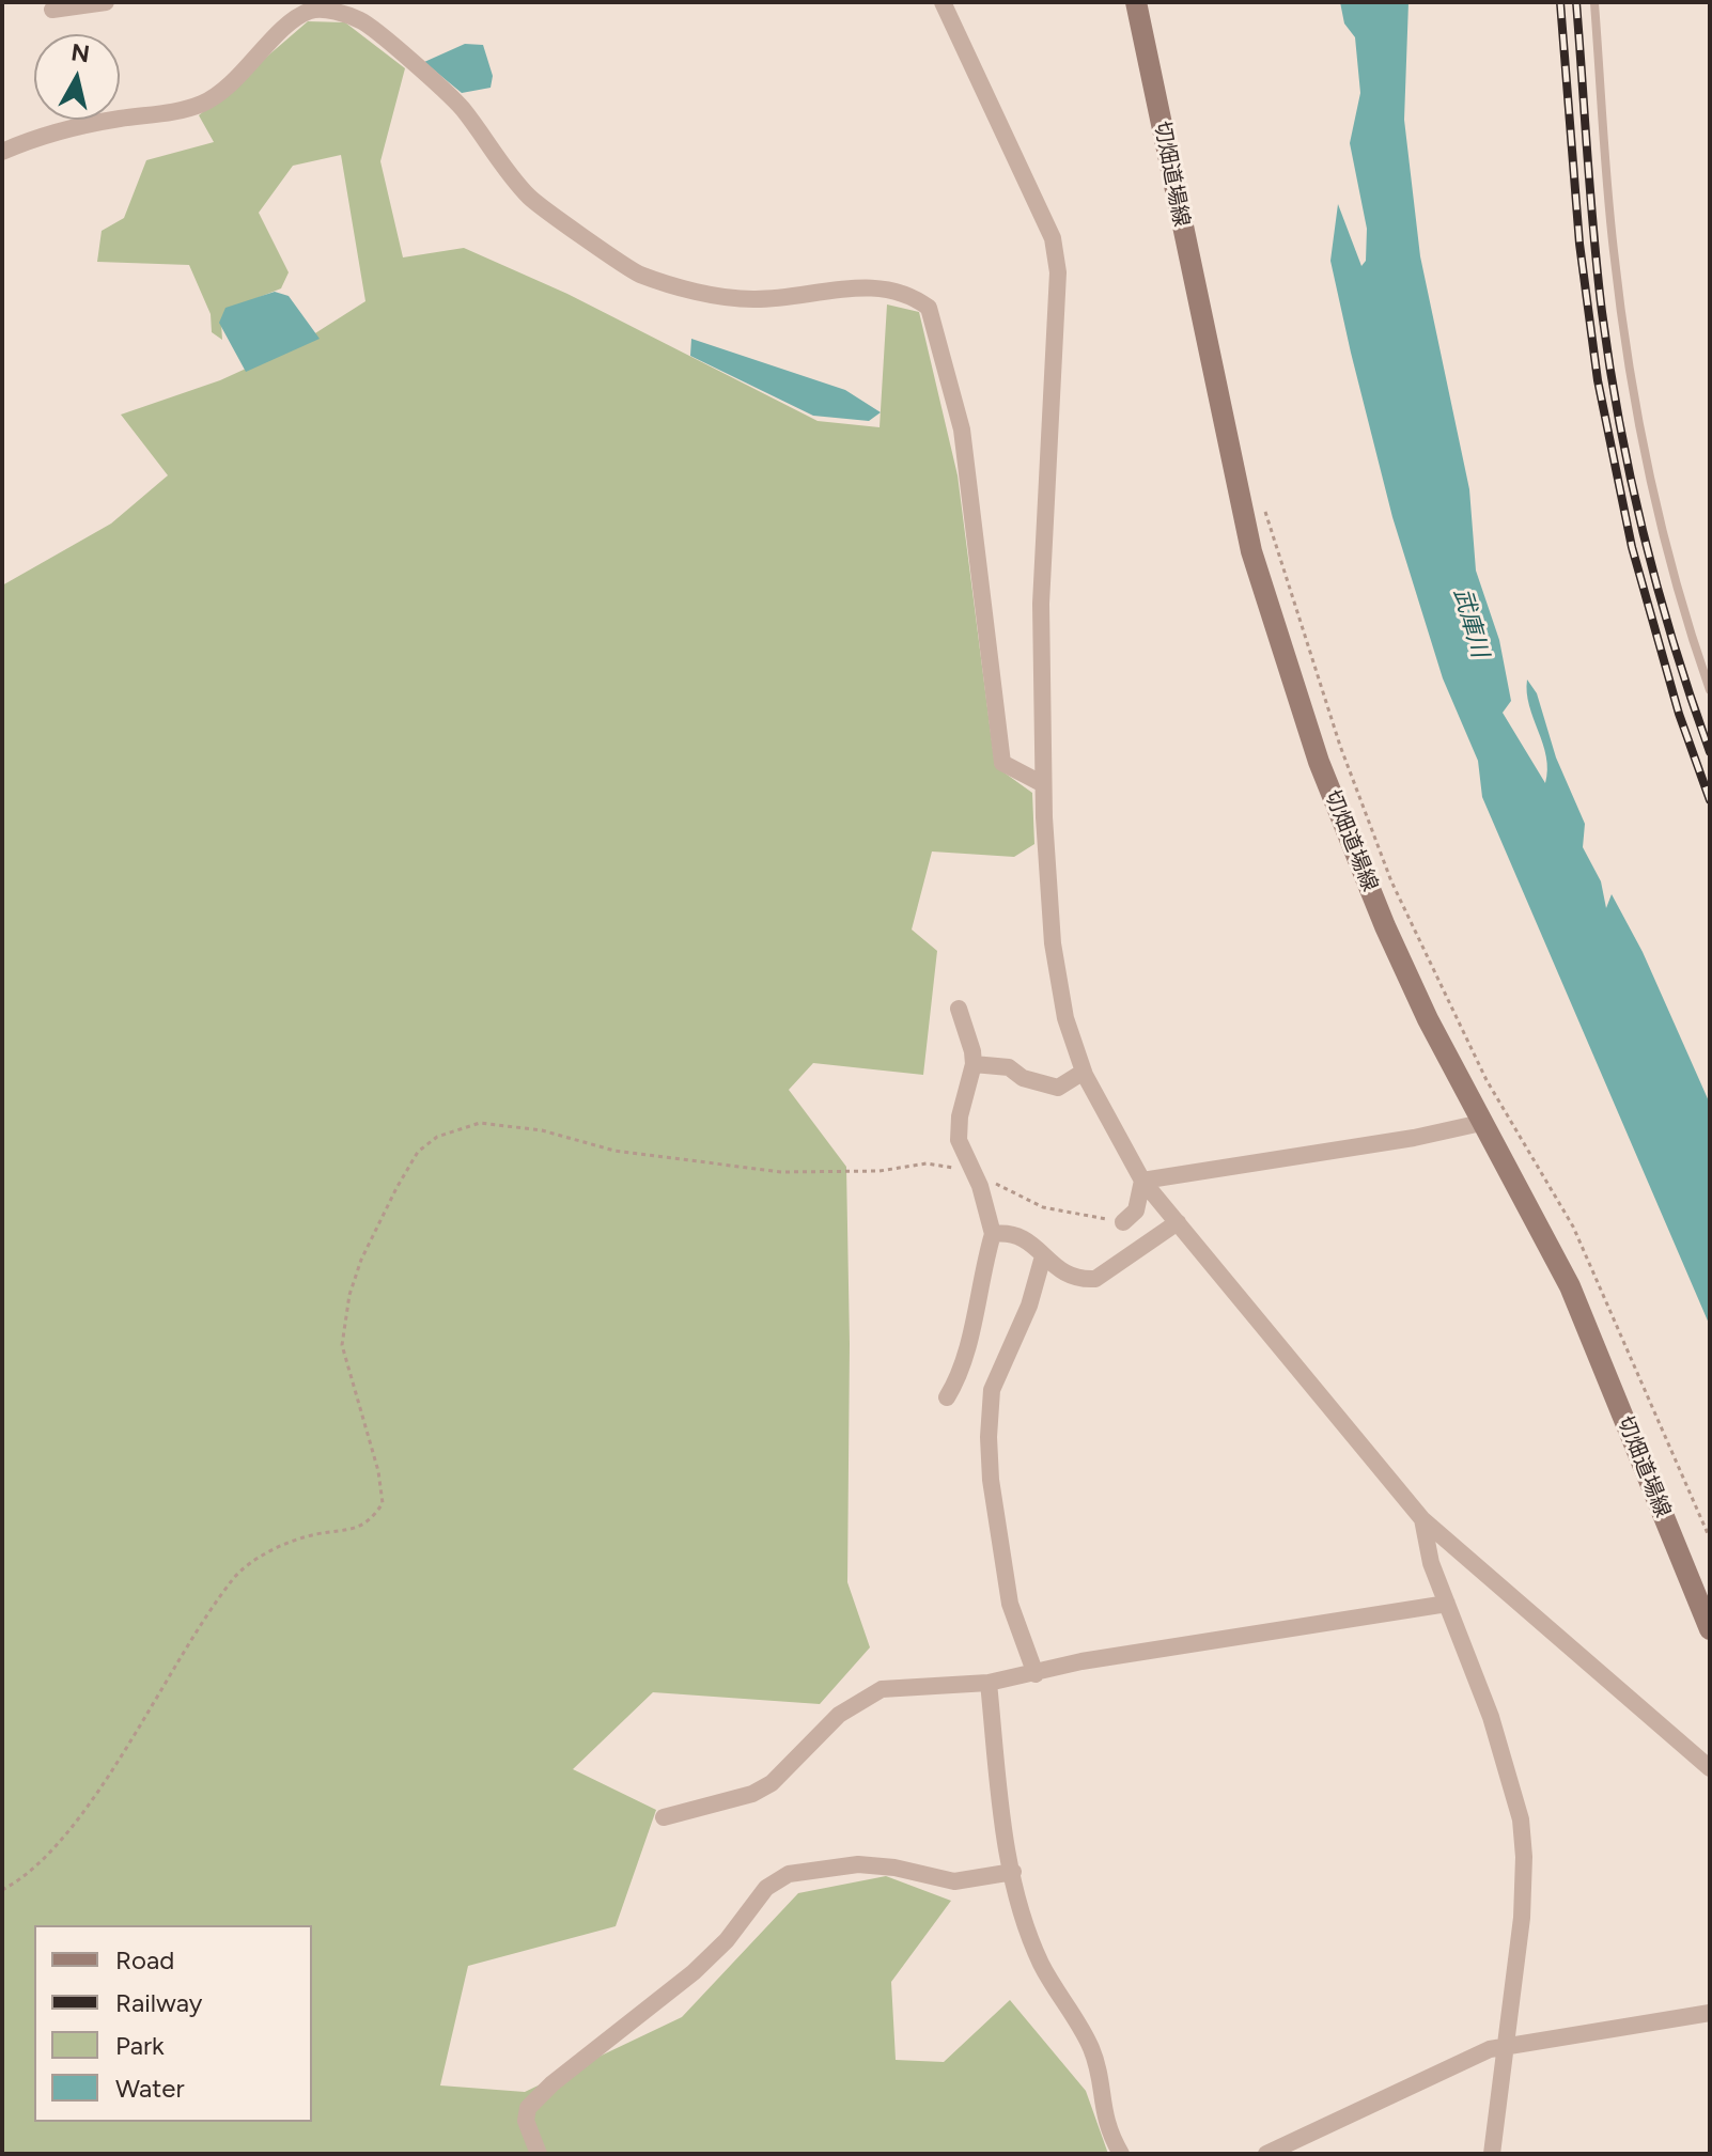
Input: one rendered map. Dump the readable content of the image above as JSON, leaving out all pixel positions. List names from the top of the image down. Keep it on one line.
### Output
{"streets":{"main road":["切畑道場線"]},"water":["武庫川"],"legend":["Road","Railway","Park","Water"],"north":"top"}
